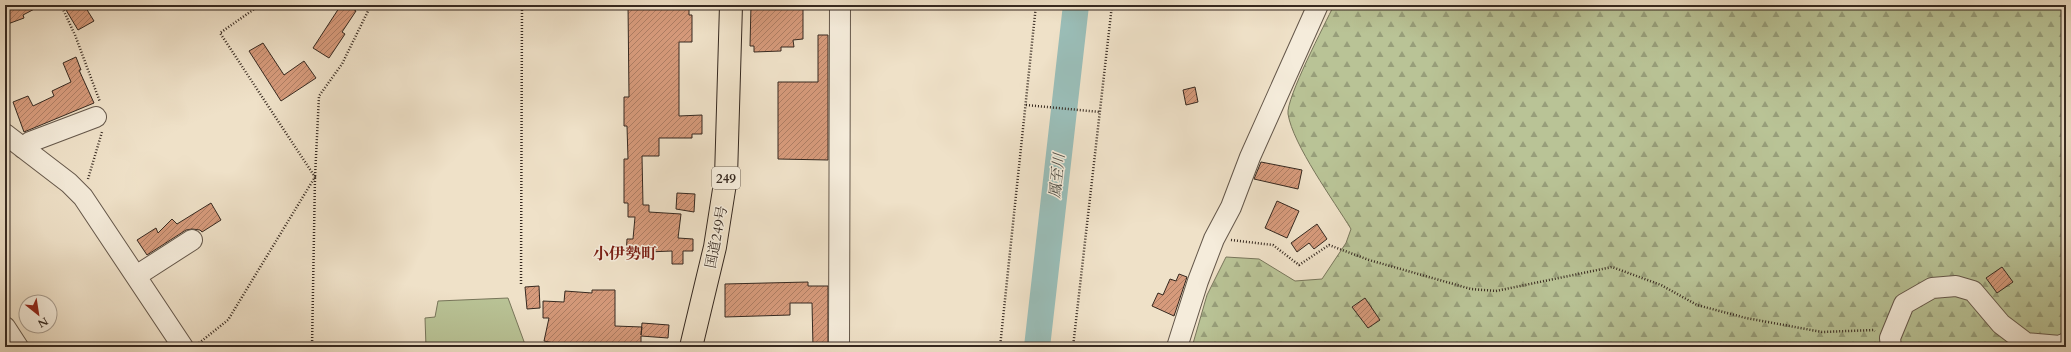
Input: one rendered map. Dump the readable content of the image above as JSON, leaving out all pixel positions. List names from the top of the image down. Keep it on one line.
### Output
{"streets":{"highway":["249","国道249号"]},"districts":["小伊勢町"],"water":["鳳至川"],"north":"bottom right"}
